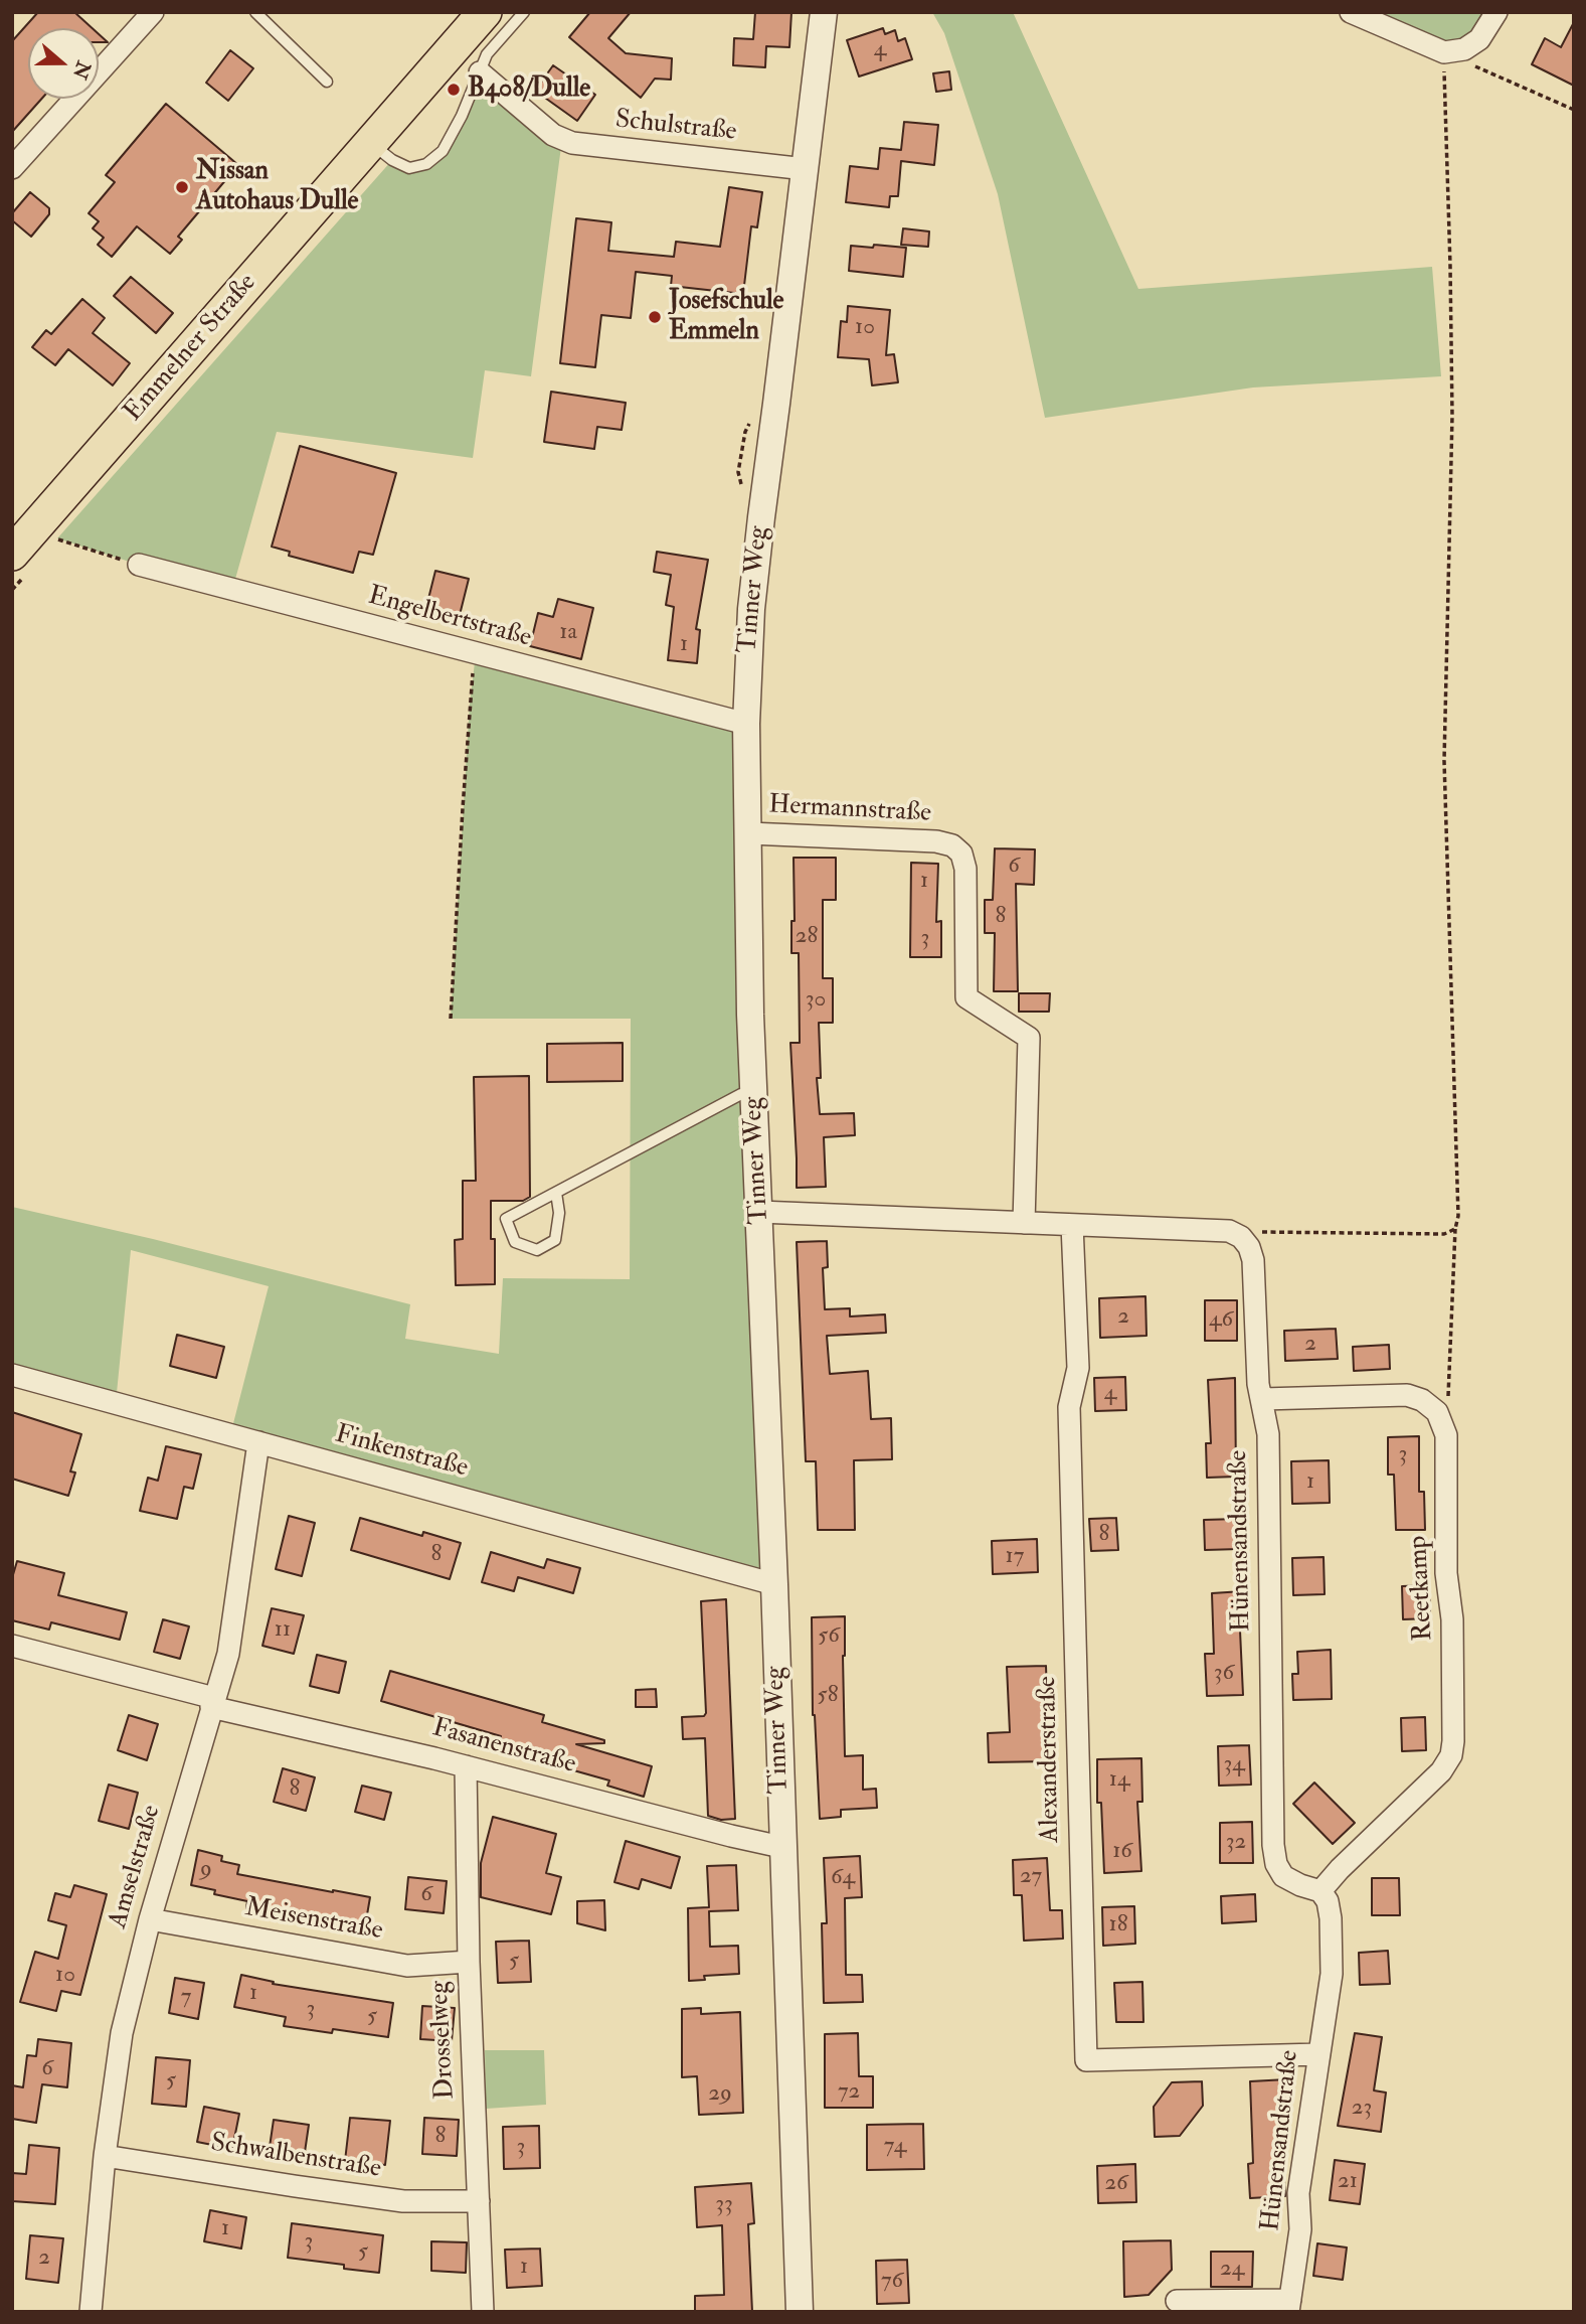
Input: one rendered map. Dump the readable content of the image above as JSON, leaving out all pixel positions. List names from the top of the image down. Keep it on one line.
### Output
{"streets":{"main road":["Emmelner Straße"],"street":["Schulstraße","Tinner Weg","Engelbertstraße","Hermannstraße","Finkenstraße","Hünensandstraße","Reetkamp","Fasanenstraße","Alexanderstraße","Amselstraße","Meisenstraße","Drosselweg","Schwalbenstraße"]},"crossings":[["Schulstraße","Tinner Weg"],["Tinner Weg","Engelbertstraße"],["Tinner Weg","Hermannstraße"],["Tinner Weg","Finkenstraße"],["Tinner Weg","Fasanenstraße"],["Finkenstraße","Amselstraße"],["Hünensandstraße","Reetkamp"],["Hünensandstraße","Alexanderstraße"],["Fasanenstraße","Amselstraße"],["Fasanenstraße","Drosselweg"],["Amselstraße","Meisenstraße"],["Amselstraße","Schwalbenstraße"],["Meisenstraße","Drosselweg"],["Drosselweg","Schwalbenstraße"]],"places":["B408/Dulle","Nissan Autohaus Dulle","Josefschule Emmeln"],"house_numbers":["4","10","1a","1","6","1","8","28","3","30","2","46","2","4","3","1","8","8","17","11","56","36","58","34","14","8","32","16","9","27","64","6","18","5","10","1","7","3","5","6","5","72","29","23","8","74","3","21","26","33","1","3","5","2","1","24","76"],"north":"right"}
